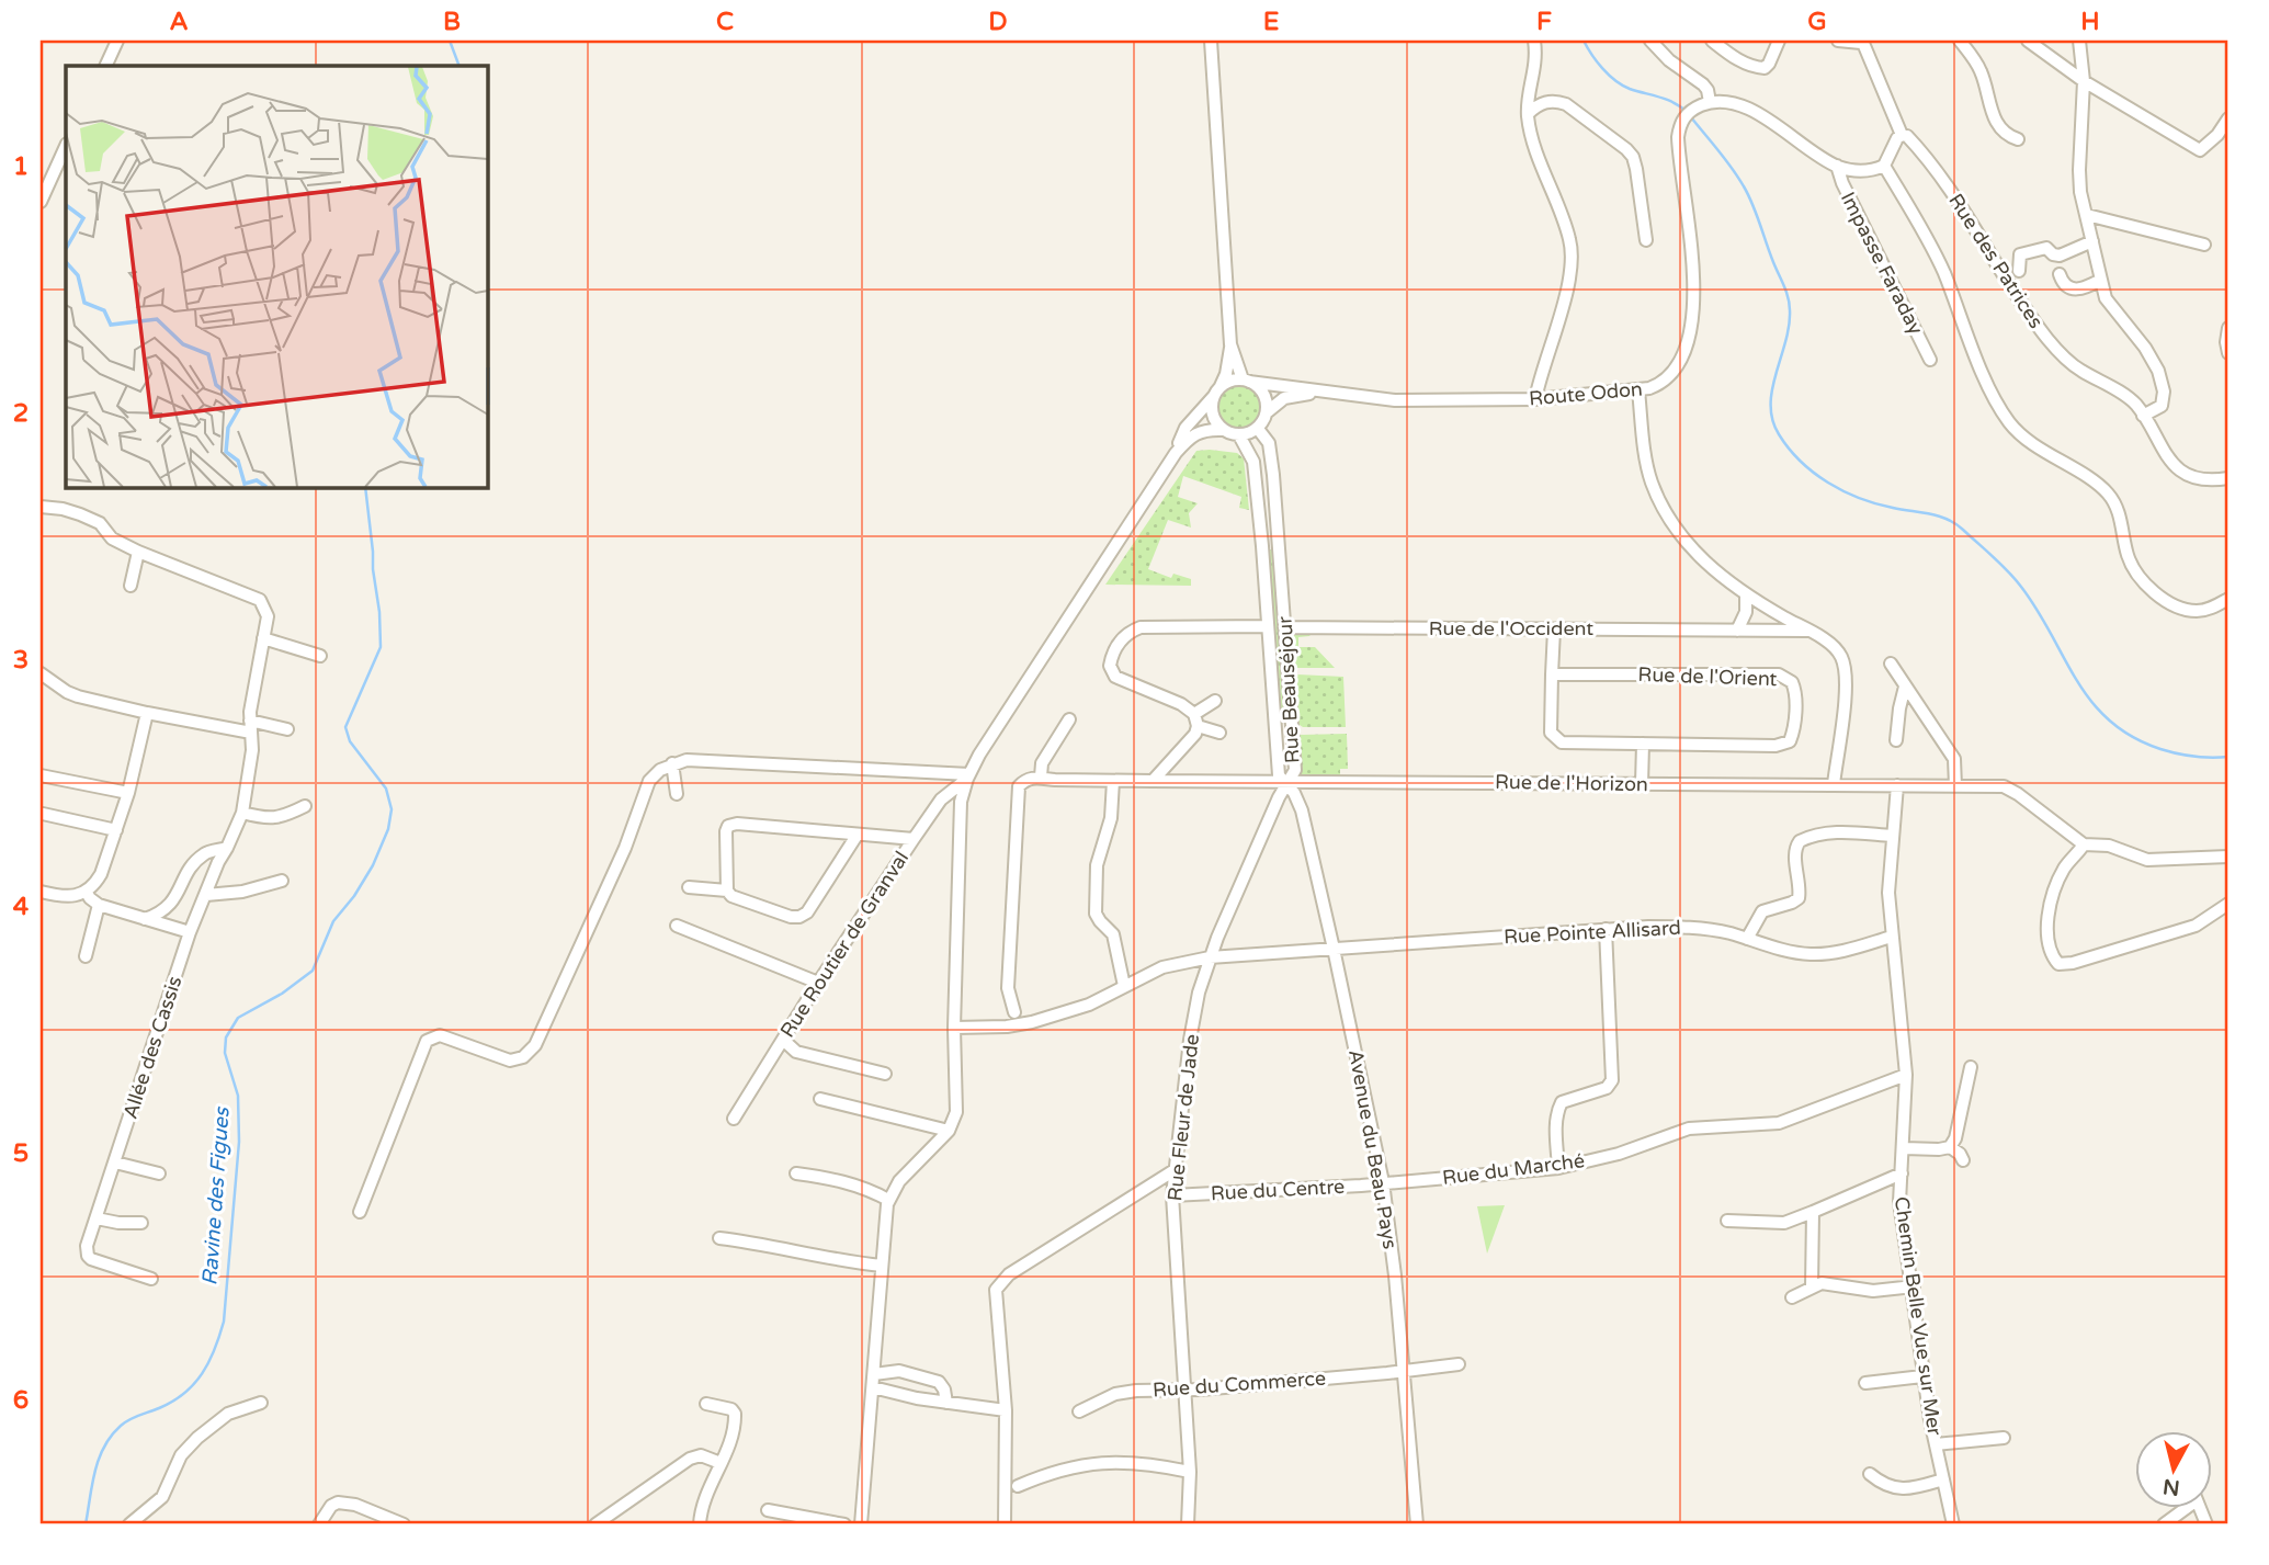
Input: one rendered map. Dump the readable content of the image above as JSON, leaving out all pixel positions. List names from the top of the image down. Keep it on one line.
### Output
{"streets":{"street":["Rue des Patrices","Impasse Faraday","Route Odon","Rue de l'Occident","Rue de l'Orient","Rue Beauséjour","Rue de l'Horizon","Rue Pointe Allisard","Rue Routier de Granval","Allée des Cassis","Rue Fleur de Jade","Avenue du Beau Pays","Rue du Marché","Rue du Centre","Chemin Belle Vue sur Mer","Rue du Commerce"]},"crossings":[["Route Odon","Rue Beauséjour"],["Rue de l'Occident","Rue de l'Orient"],["Rue de l'Occident","Rue Beauséjour"],["Rue Beauséjour","Rue de l'Horizon"],["Rue Beauséjour","Rue Fleur de Jade"],["Rue Beauséjour","Avenue du Beau Pays"],["Rue de l'Horizon","Rue Fleur de Jade"],["Rue de l'Horizon","Avenue du Beau Pays"],["Rue de l'Horizon","Chemin Belle Vue sur Mer"],["Rue Pointe Allisard","Rue Routier de Granval"],["Rue Pointe Allisard","Rue Fleur de Jade"],["Rue Pointe Allisard","Avenue du Beau Pays"],["Rue Pointe Allisard","Chemin Belle Vue sur Mer"],["Rue Fleur de Jade","Avenue du Beau Pays"],["Rue Fleur de Jade","Rue du Centre"],["Rue Fleur de Jade","Rue du Commerce"],["Avenue du Beau Pays","Rue du Marché"],["Avenue du Beau Pays","Rue du Centre"],["Avenue du Beau Pays","Rue du Commerce"],["Rue du Marché","Rue du Centre"],["Rue du Marché","Chemin Belle Vue sur Mer"]],"water":["Ravine des Figues"],"north":"bottom","grid":{"columns":["A","B","C","D","E","F","G","H"],"rows":["1","2","3","4","5","6"]}}
